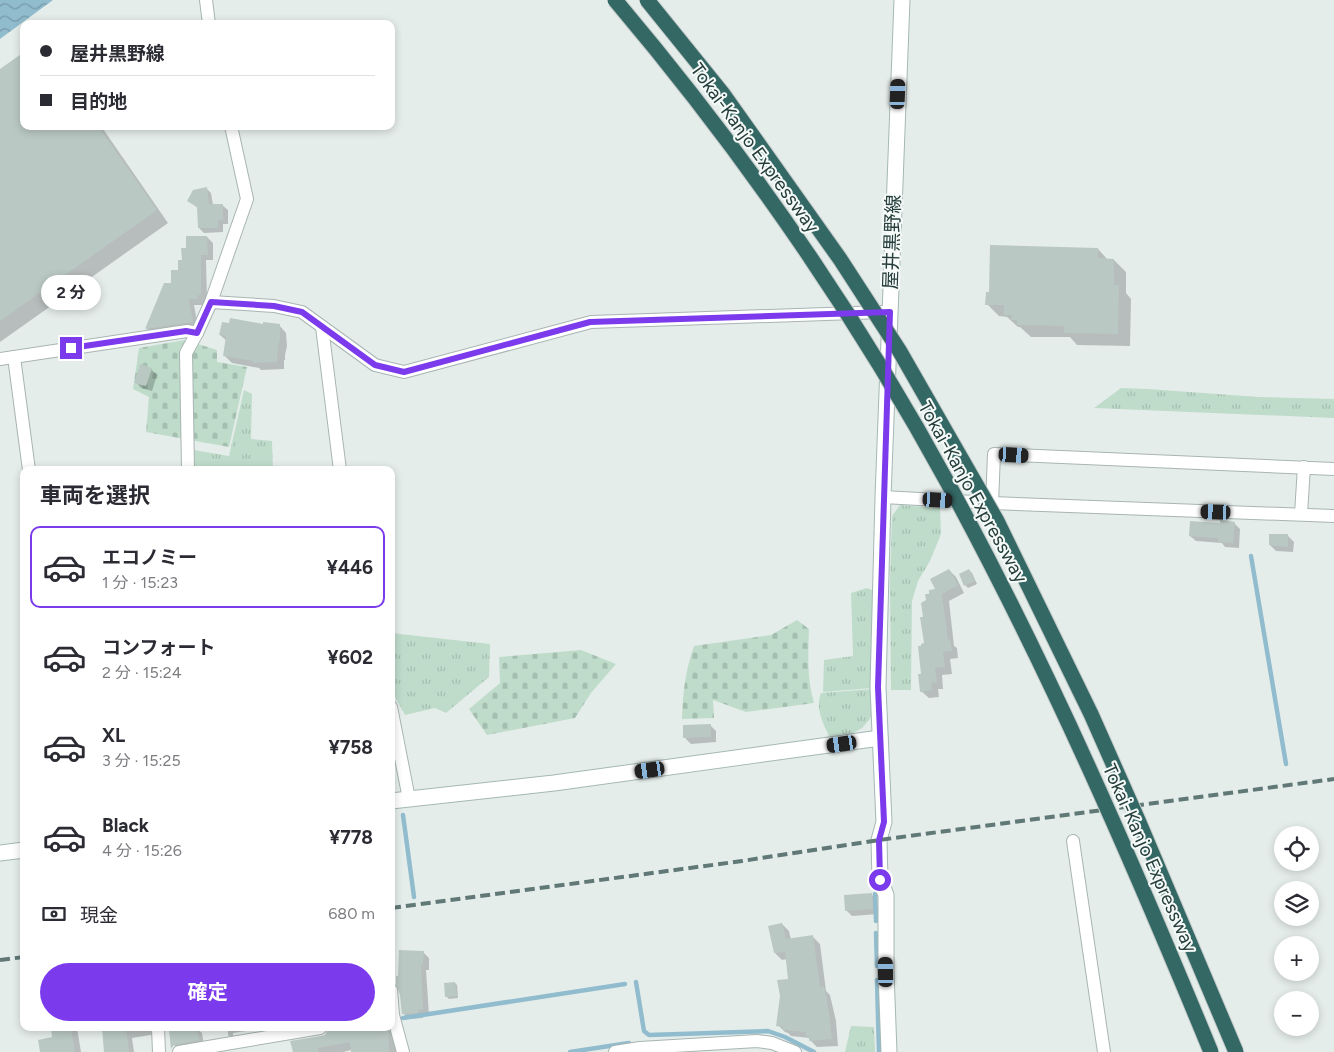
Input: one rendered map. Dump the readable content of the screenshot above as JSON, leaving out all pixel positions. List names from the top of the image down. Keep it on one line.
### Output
{"streets":{"highway":["Tokai-Kanjo Expressway"],"main road":["屋井黒野線"]},"page":{"banner":["屋井黒野線","目的地"],"bubble":"2 分","heading":"車両を選択","list":[{"name":"エコノミー","note":"1 分 · 15:23","value":"¥446"},{"name":"コンフォート","note":"2 分 · 15:24","value":"¥602"},{"name":"XL","note":"3 分 · 15:25","value":"¥758"},{"name":"Black","note":"4 分 · 15:26","value":"¥778"}],"map_buttons":["+","−"],"pay":["現金","680 m"],"buttons":"確定"}}
